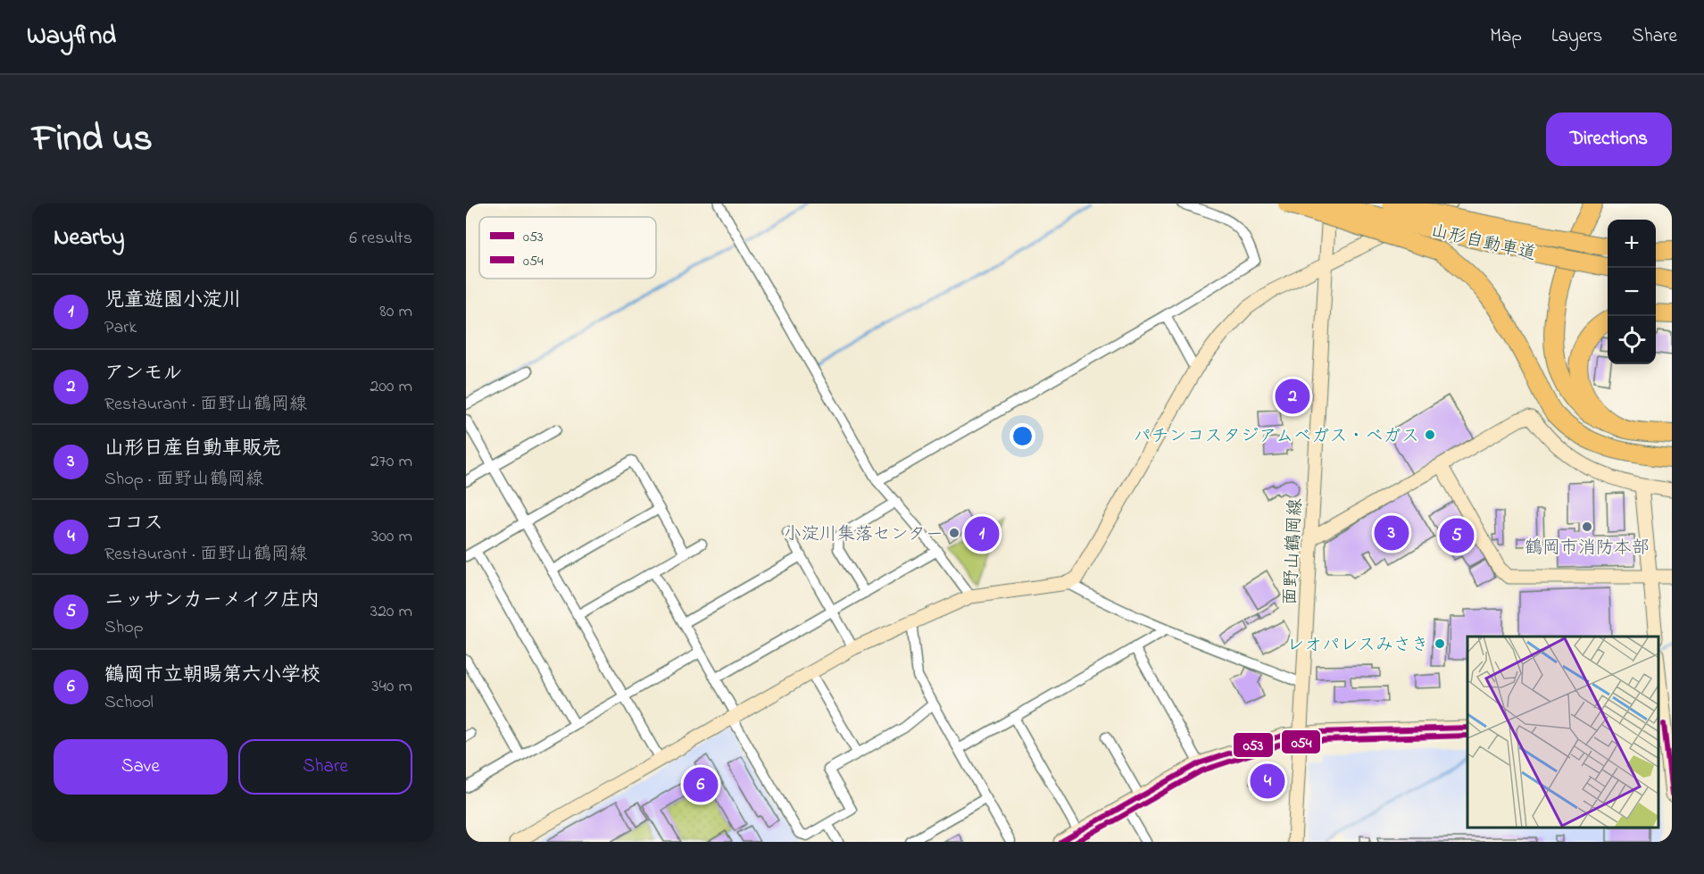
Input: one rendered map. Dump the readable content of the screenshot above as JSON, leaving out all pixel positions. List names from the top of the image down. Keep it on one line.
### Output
{"streets":{"highway":["山形自動車道"],"street":["面野山鶴岡線"]},"places":["パチンコスタジアムベガス・ベガス","鶴岡市消防本部","小淀川集落センター","レオパレスみさき"],"lines":["transit line 053","transit line 054"],"legend":["053","054"],"page":{"header":"Wayfind","nav":["Map","Layers","Share"],"title":"Find us","buttons":["Directions",["Save","Share"]],"heading":["Nearby","6 results"],"map_buttons":["+","−"],"list":[{"mark":"1","name":"児童遊園小淀川","note":"Park","value":"80 m"},{"mark":"2","name":"アンモル","note":"Restaurant · 面野山鶴岡線","value":"200 m"},{"mark":"3","name":"山形日産自動車販売","note":"Shop · 面野山鶴岡線","value":"270 m"},{"mark":"4","name":"ココス","note":"Restaurant · 面野山鶴岡線","value":"300 m"},{"mark":"5","name":"ニッサンカーメイク庄内","note":"Shop","value":"320 m"},{"mark":"6","name":"鶴岡市立朝暘第六小学校","note":"School","value":"340 m"}],"pins":["2","3","1","5","4","6"]}}
